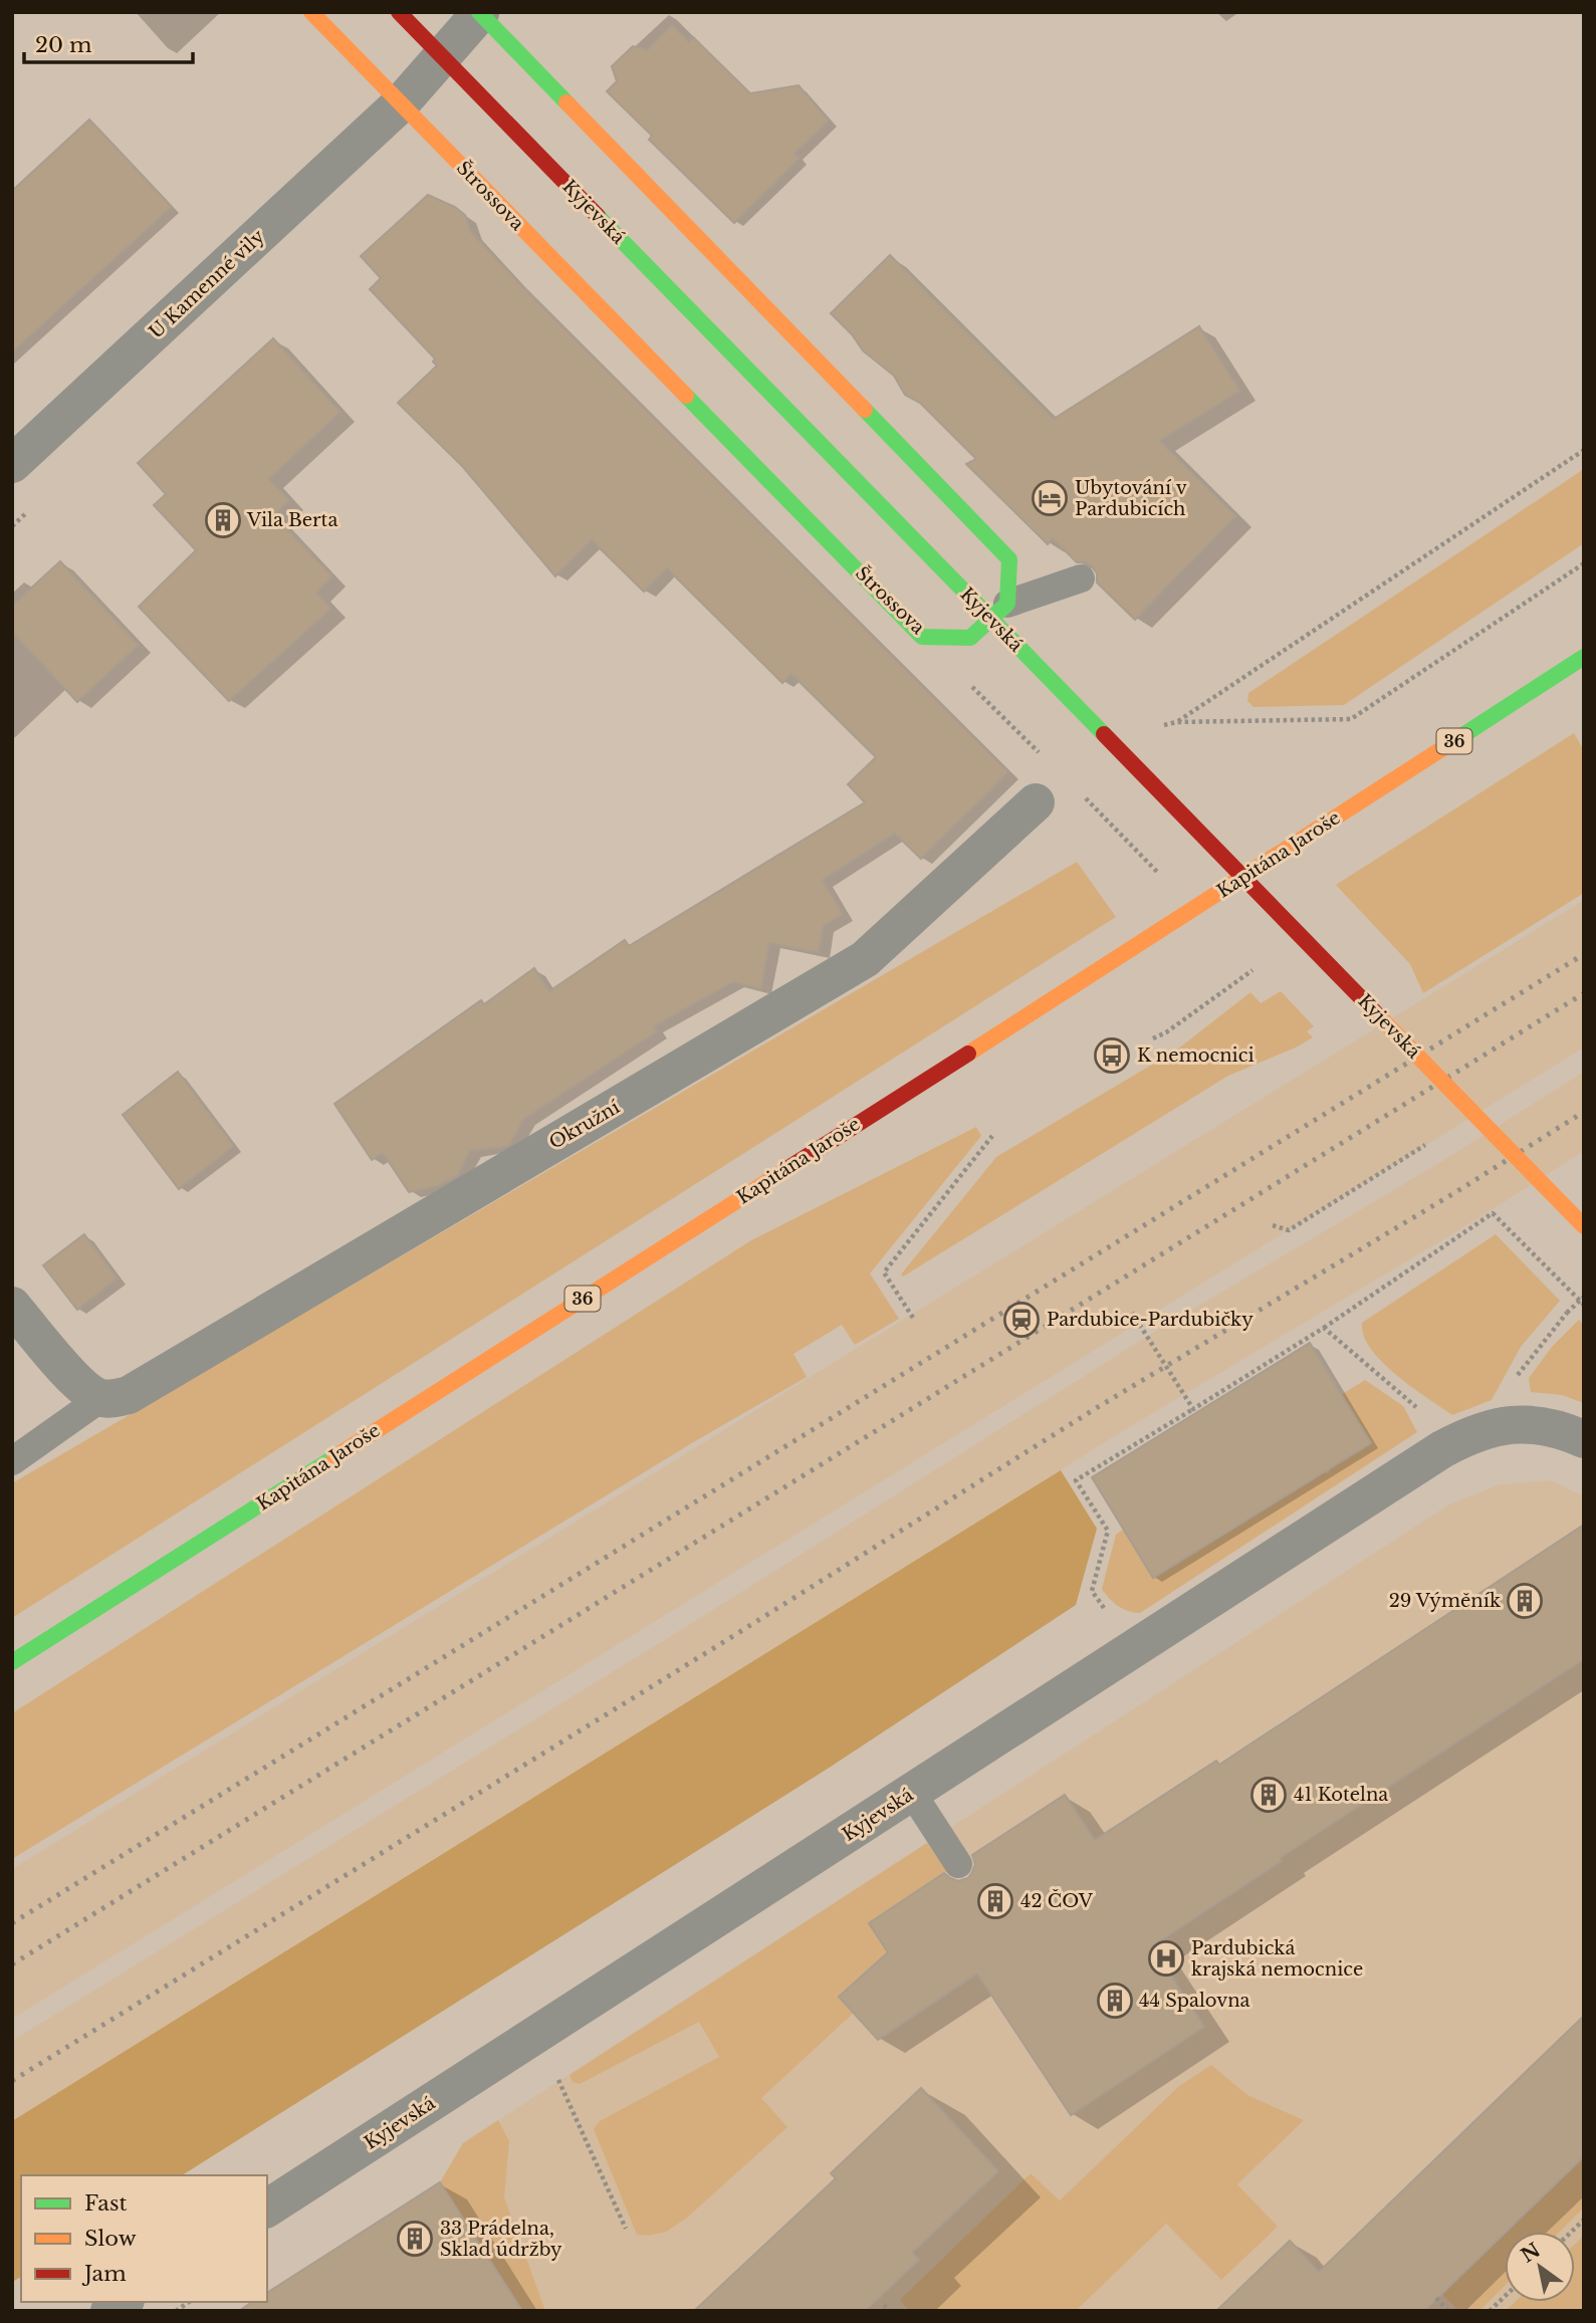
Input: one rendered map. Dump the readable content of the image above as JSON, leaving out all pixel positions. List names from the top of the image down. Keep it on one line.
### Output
{"streets":{"street":["Štrossova","Kyjevská","U Kamenné vily","36","Kapitána Jaroše","Okružní"]},"crossings":[["Štrossova","U Kamenné vily"]],"places":{"hotel":["Ubytování v Pardubicích"],"building":["Vila Berta","29 Výměník","41 Kotelna","42 ČOV","44 Spalovna","33 Prádelna, Sklad údržby"],"bus stop":["K nemocnici"],"station":["Pardubice-Pardubičky"],"hospital":["Pardubická krajská nemocnice"]},"legend":["Fast","Slow","Jam"],"scale_bar":"20 m","north":"top left"}
